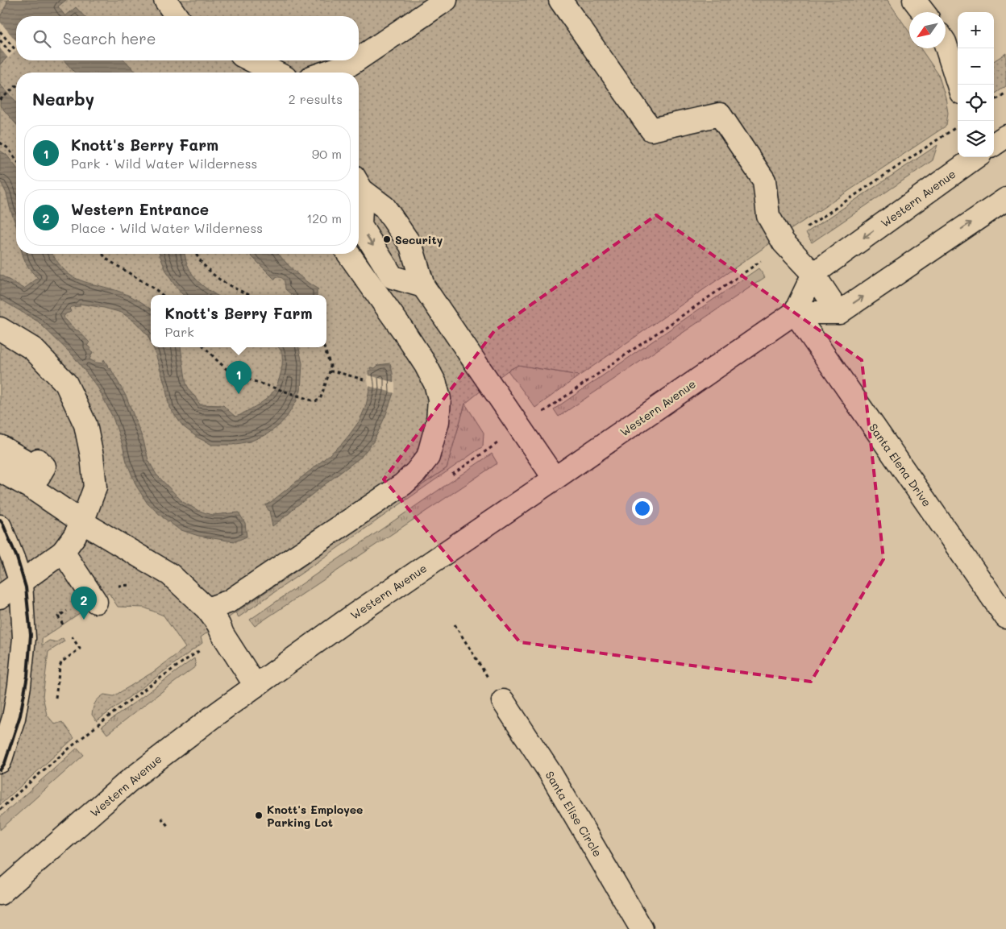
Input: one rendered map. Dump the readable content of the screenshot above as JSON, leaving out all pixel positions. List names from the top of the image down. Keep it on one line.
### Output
{"streets":{"main road":["Western Avenue","Santa Elena Drive","Santa Elise Circle"]},"crossings":[["Western Avenue","Santa Elena Drive"]],"places":["Security","Knott's Employee Parking Lot"],"north":"bottom left","page":{"map_buttons":["+","−"],"search":"Search here","heading":["Nearby","2 results"],"list":[{"mark":"1","name":"Knott's Berry Farm","note":"Park · Wild Water Wilderness","value":"90 m"},{"mark":"2","name":"Western Entrance","note":"Place · Wild Water Wilderness","value":"120 m"}],"popup":["Knott's Berry Farm","Park"],"pins":["1","2"]}}
